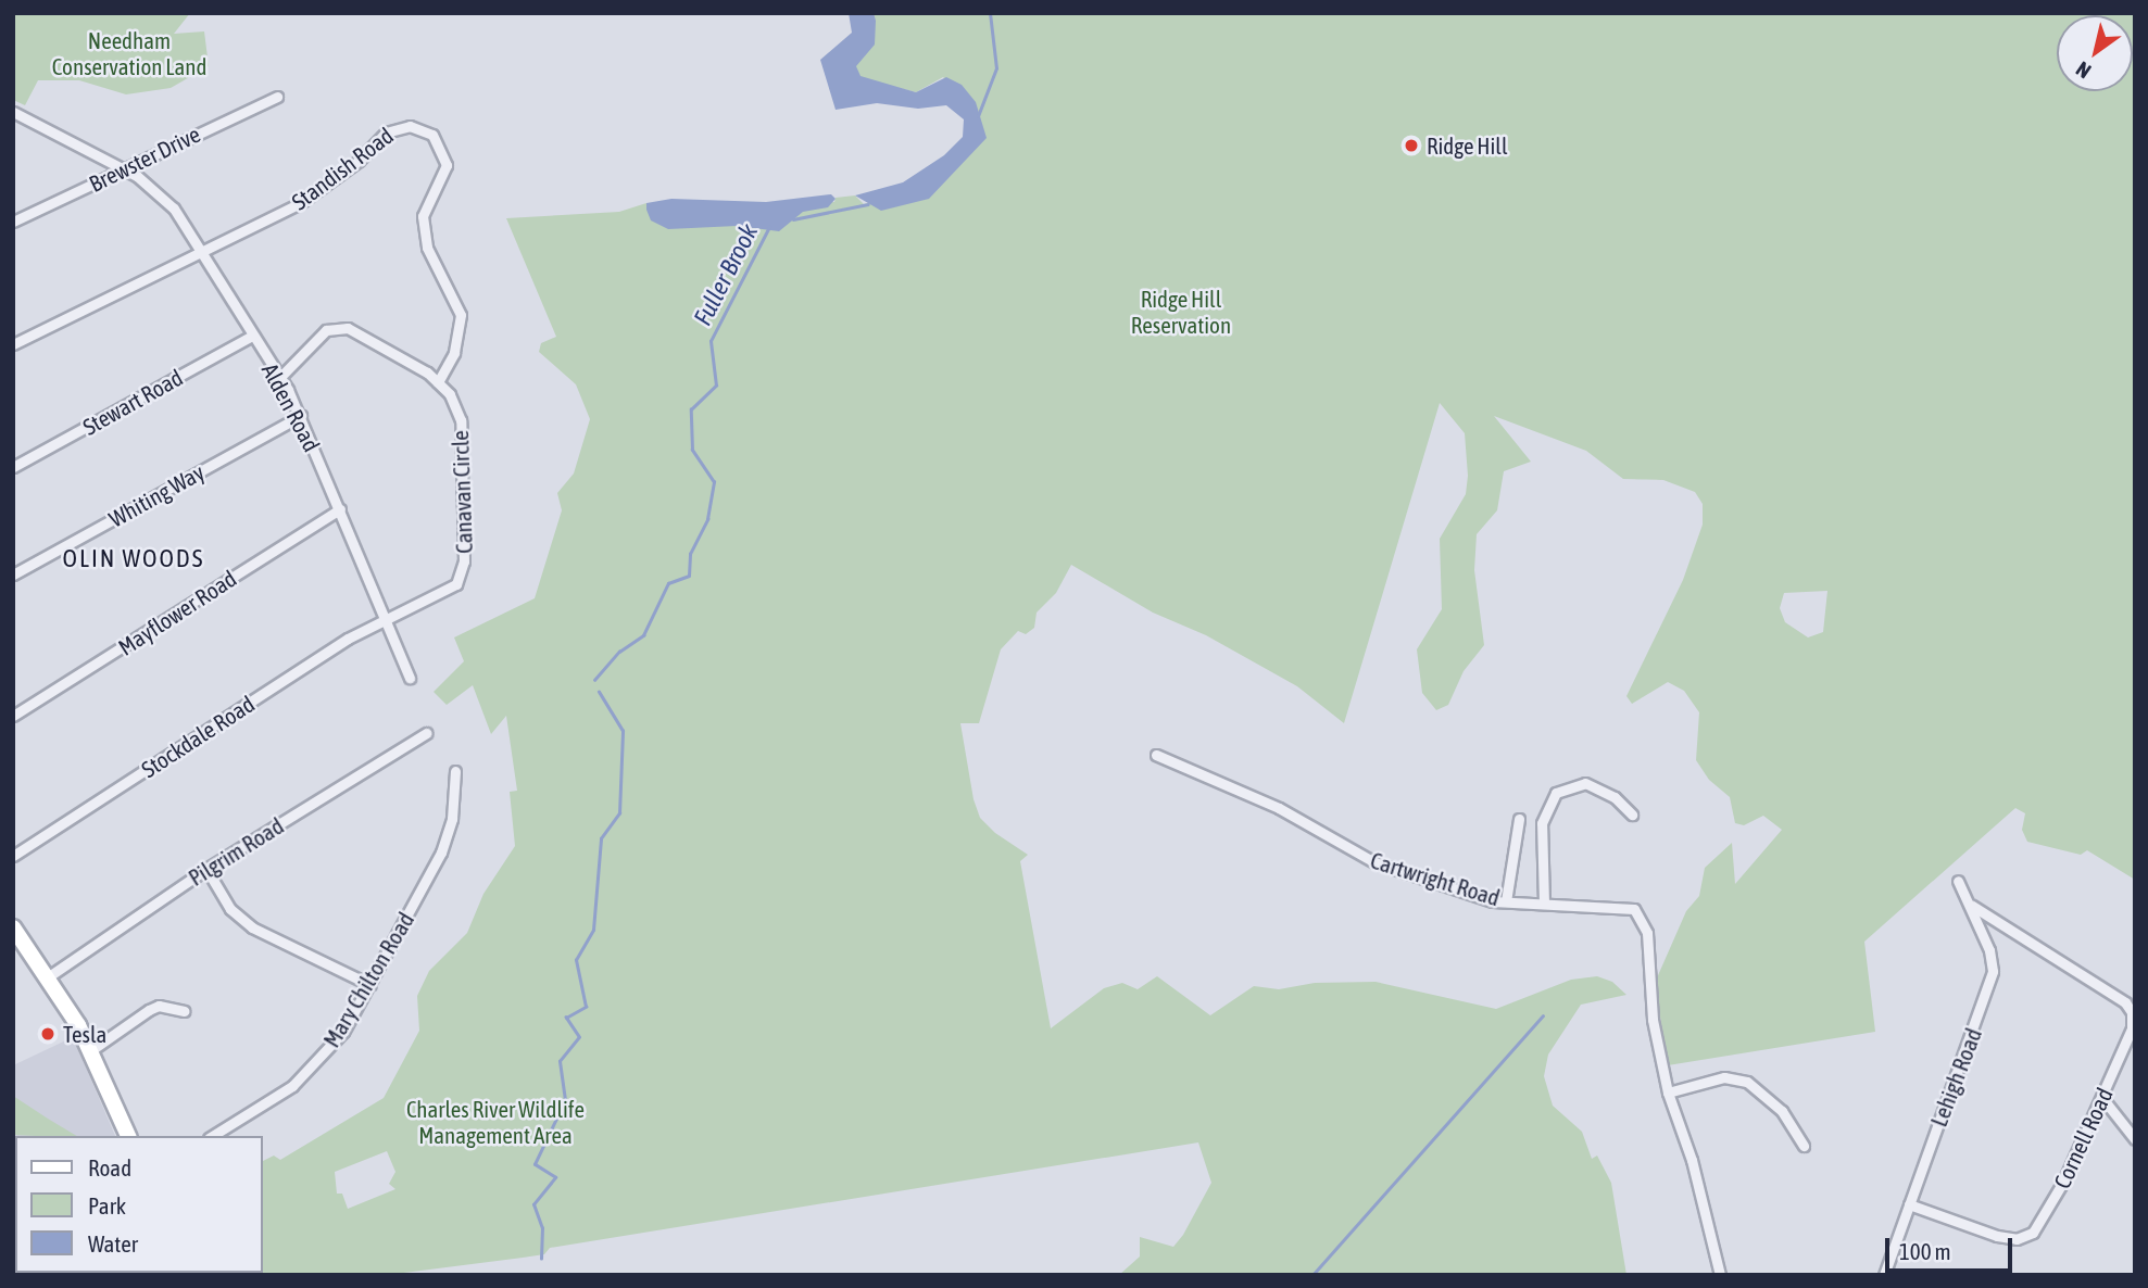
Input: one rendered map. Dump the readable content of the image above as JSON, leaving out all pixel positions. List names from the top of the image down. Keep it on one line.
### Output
{"streets":{"street":["Brewster Drive","Standish Road","Stewart Road","Alden Road","Canavan Circle","Whiting Way","Mayflower Road","Stockdale Road","Pilgrim Road","Cartwright Road","Mary Chilton Road","Lehigh Road","Cornell Road"]},"crossings":[["Brewster Drive","Alden Road"],["Standish Road","Alden Road"],["Standish Road","Canavan Circle"],["Stewart Road","Alden Road"],["Alden Road","Canavan Circle"],["Alden Road","Whiting Way"],["Alden Road","Mayflower Road"],["Alden Road","Stockdale Road"],["Canavan Circle","Stockdale Road"],["Lehigh Road","Cornell Road"]],"districts":["OLIN WOODS"],"water":["Fuller Brook"],"parks":["Needham Conservation Land","Ridge Hill Reservation","Charles River Wildlife Management Area"],"places":["Ridge Hill","Tesla"],"legend":["Road","Park","Water"],"scale_bar":"100 m","north":"bottom left"}
